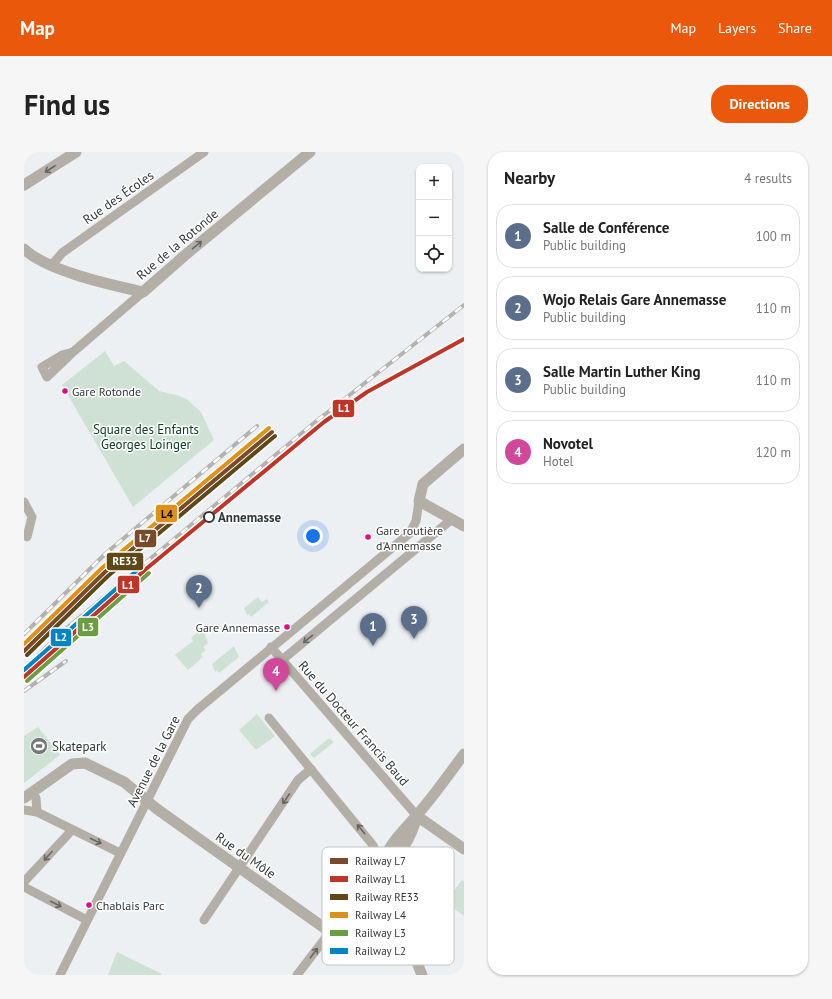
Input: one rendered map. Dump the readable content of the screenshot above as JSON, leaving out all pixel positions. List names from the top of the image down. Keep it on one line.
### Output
{"streets":{"street":["Rue des Écoles","Rue de la Rotonde","Rue du Docteur Francis Baud","Avenue de la Gare","Rue du Môle"]},"crossings":[["Rue des Écoles","Rue de la Rotonde"],["Rue du Docteur Francis Baud","Avenue de la Gare"],["Avenue de la Gare","Rue du Môle"]],"one_way":["Rue de la Rotonde"],"parks":["Square des Enfants Georges Loinger"],"places":{"other":["Gare Rotonde","Annemasse","Gare routière d'Annemasse","Gare Annemasse","Chablais Parc"],"sports":["Skatepark"]},"lines":["rail line L1","rail line L4","rail line L7","rail line RE33","rail line L2","rail line L3"],"legend":["Railway L7","Railway L1","Railway RE33","Railway L4","Railway L3","Railway L2"],"page":{"header":"Map","nav":["Map","Layers","Share"],"buttons":"Directions","title":"Find us","heading":["Nearby","4 results"],"map_buttons":["+","−"],"list":[{"mark":"1","name":"Salle de Conférence","note":"Public building","value":"100 m"},{"mark":"2","name":"Wojo Relais Gare Annemasse","note":"Public building","value":"110 m"},{"mark":"3","name":"Salle Martin Luther King","note":"Public building","value":"110 m"},{"mark":"4","name":"Novotel","note":"Hotel","value":"120 m"}],"pins":["2","3","1","4"]}}
